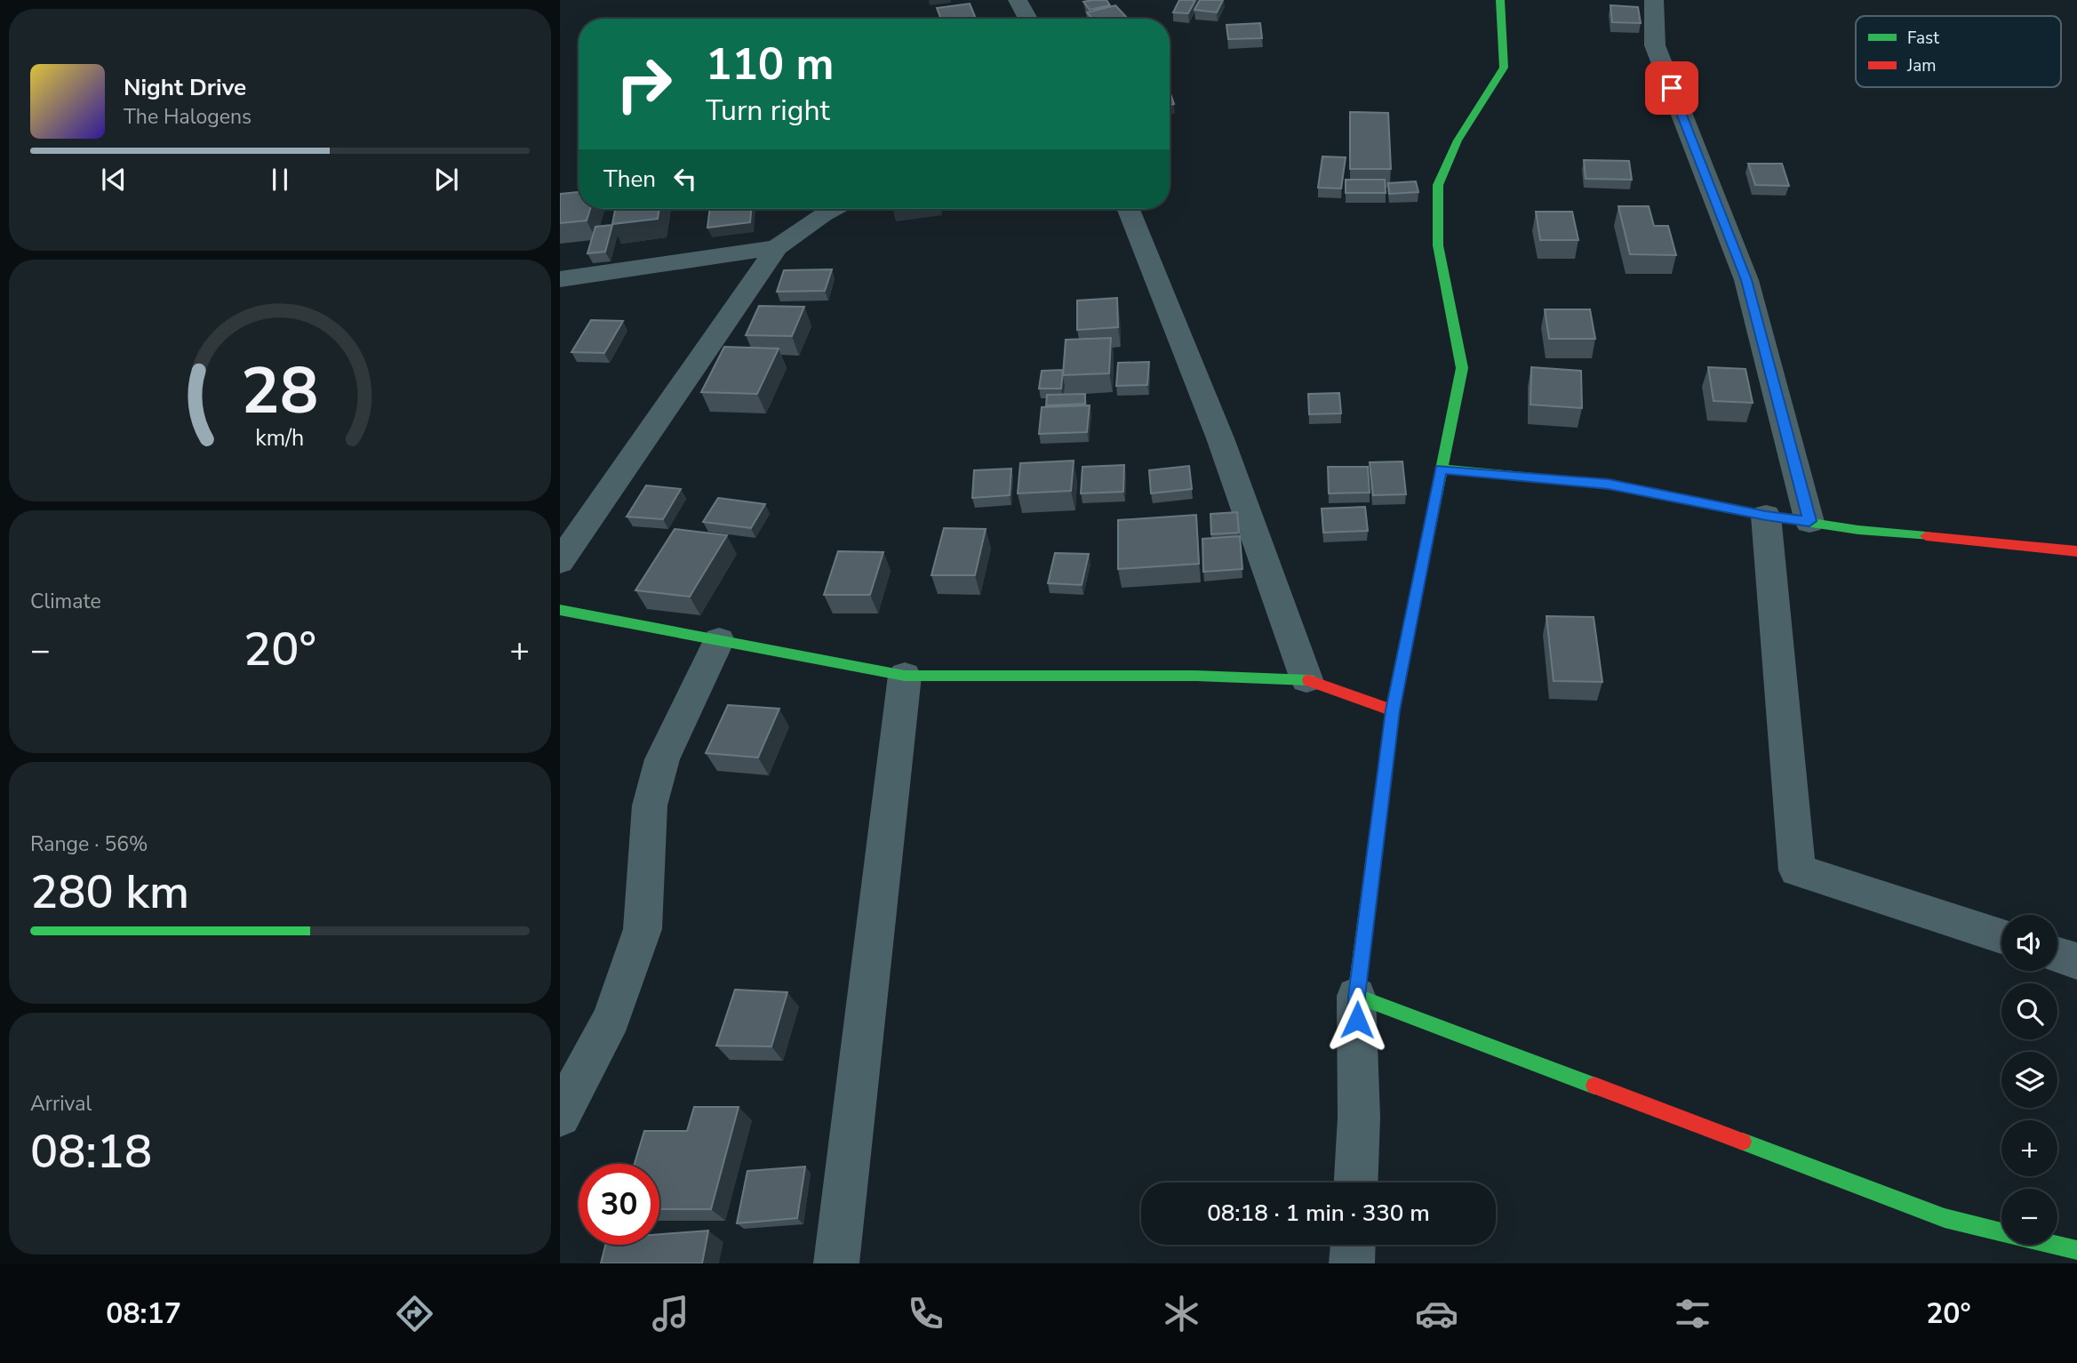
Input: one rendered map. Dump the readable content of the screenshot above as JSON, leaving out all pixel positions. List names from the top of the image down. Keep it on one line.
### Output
{"legend":["Fast","Jam"],"page":{"turn":["110 m","Turn right"],"song":["Night Drive","The Halogens"],"then":"Then","tile":["Climate",["Range · 56%","280 km"],["Arrival","08:18"]],"heat":["−","20°","+"],"map_buttons":["+","−"],"limit":"30","trip":"08:18 · 1 min · 330 m","tabs":["08:17","20°"],"gauge":["28","km/h"]}}
